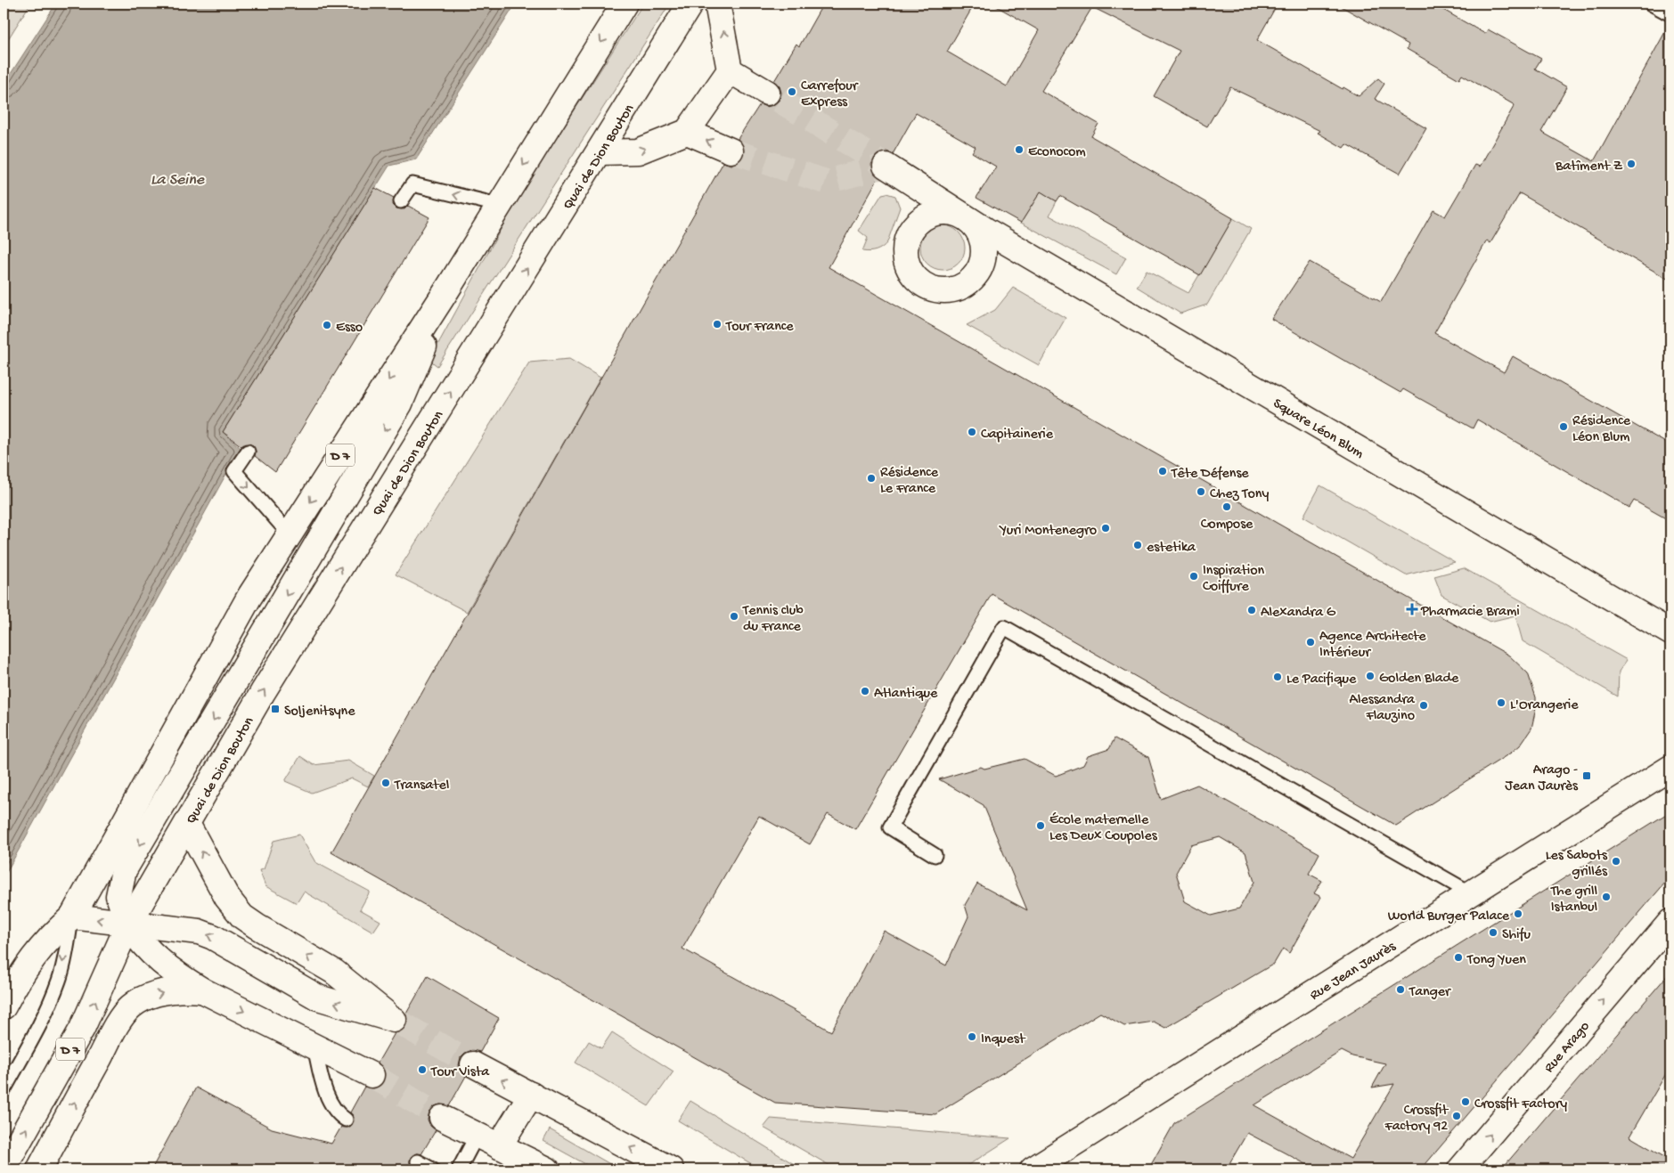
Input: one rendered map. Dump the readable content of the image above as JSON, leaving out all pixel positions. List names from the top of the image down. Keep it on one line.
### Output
{"streets":{"main road":["Quai de Dion Bouton","Square Léon Blum","D 7","Rue Jean Jaurès","Rue Arago"]},"one_way":["Rue Arago"],"water":["La Seine"],"places":{"other":["Carrefour Express","Econocom","Batîment Z","Tour France","Esso","Résidence Léon Blum","Capitainerie","Tête Défense","Résidence Le France","Chez Tony","Compose","Yuri Montenegro","estetika","Inspiration Coiffure","Alexandra G","Tennis club du France","Agence Architecte Intérieur","Golden Blade","Le Pacifique","Atlantique","L'Orangerie","Alessandra Flauzino","Transatel","École maternelle Les Deux Coupoles","Les Sabots grillés","The grill Istanbul","World Burger Palace","Shifu","Tong Yuen","Tanger","Inquest","Tour Vista","Crossfit Factory","Crossfit Factory 92"],"health":["Pharmacie Brami"],"transit":["Soljenitsyne","Arago - Jean Jaurès"]}}
